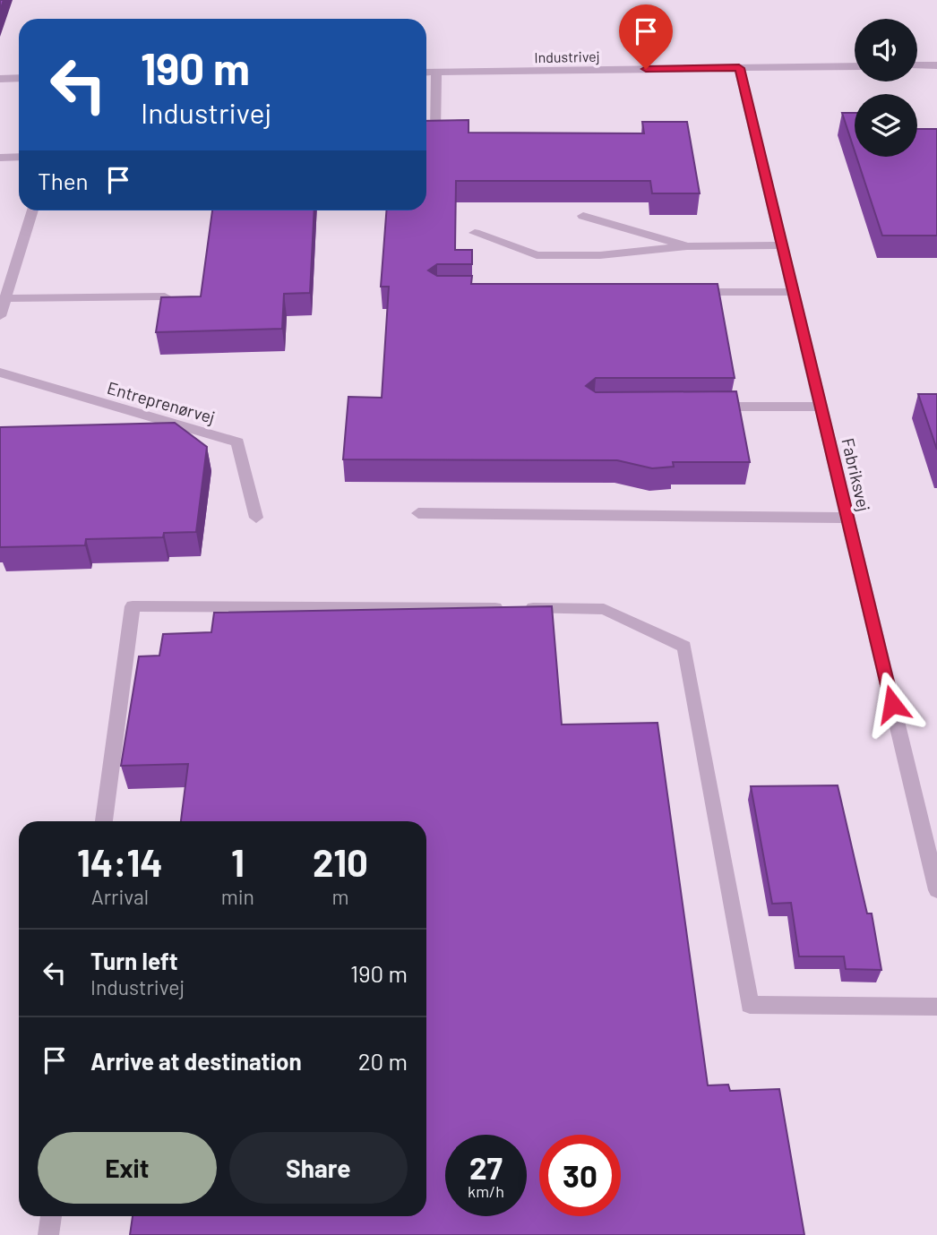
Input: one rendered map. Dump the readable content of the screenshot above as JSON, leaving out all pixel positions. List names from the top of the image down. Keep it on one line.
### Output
{"streets":{"street":["Industrivej","Entreprenørvej","Fabriksvej"]},"crossings":[["Industrivej","Fabriksvej"]],"page":{"turn":["190 m","Industrivej"],"then":"Then","eta":["14:14","Arrival","1","min","210","m"],"list":[{"name":"Turn left","note":"Industrivej","value":"190 m"},{"name":"Arrive at destination","value":"20 m"}],"buttons":["Exit","Share"],"speed":"27 km/h","limit":"30"}}
